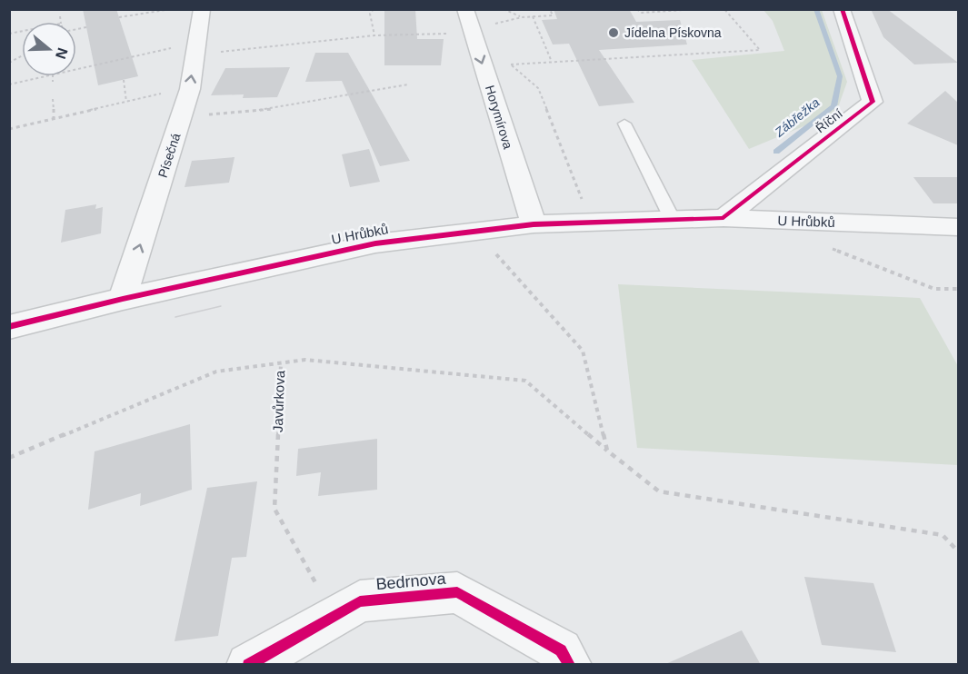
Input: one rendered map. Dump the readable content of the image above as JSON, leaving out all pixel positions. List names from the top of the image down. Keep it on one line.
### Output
{"streets":{"street":["Horymírova","Říční","Písečná","U Hrůbků","Bedrnova"],"path":["Javůrkova"]},"crossings":[["Horymírova","U Hrůbků"],["Říční","U Hrůbků"],["Písečná","U Hrůbků"],["Javůrkova","Bedrnova"]],"one_way":["Horymírova","Písečná"],"water":["Zábřežka"],"places":["Jídelna Pískovna"],"north":"right"}
